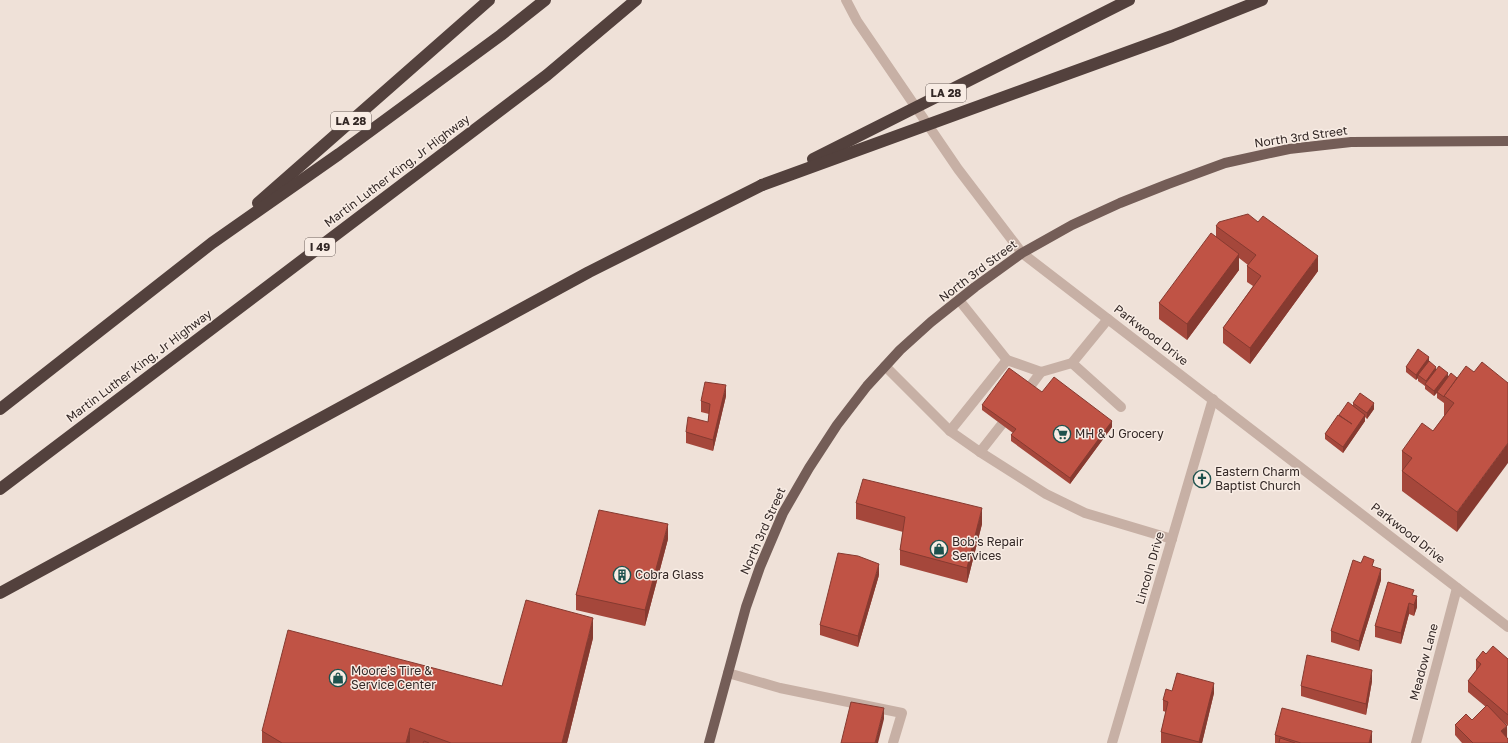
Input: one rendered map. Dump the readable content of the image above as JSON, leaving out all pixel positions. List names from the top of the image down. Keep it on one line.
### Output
{"streets":{"highway":["LA 28","Martin Luther King, Jr Highway","I 49"],"main road":["North 3rd Street"],"street":["Parkwood Drive","Lincoln Drive","Meadow Lane"]},"crossings":[["North 3rd Street","Parkwood Drive"],["Parkwood Drive","Lincoln Drive"],["Parkwood Drive","Meadow Lane"]],"places":{"supermarket":["MH & J Grocery"],"church":["Eastern Charm Baptist Church"],"shop":["Bob's Repair Services","Moore's Tire & Service Center"],"building":["Cobra Glass"]}}
